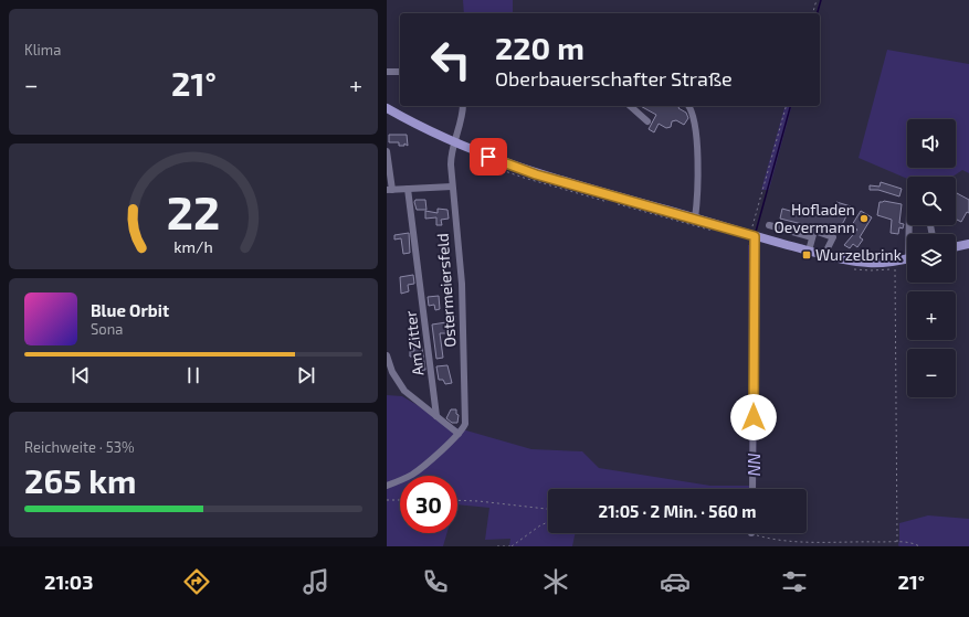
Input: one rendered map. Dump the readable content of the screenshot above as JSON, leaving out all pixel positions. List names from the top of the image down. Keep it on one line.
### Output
{"streets":{"street":["Ostermeiersfeld","Am Zitter"]},"crossings":[["Ostermeiersfeld","Am Zitter"]],"water":["NN"],"places":{"other":["Hofladen Oevermann"],"transit":["Wurzelbrink"]},"page":{"tile":["Klima",["Reichweite · 53%","265 km"]],"turn":["220 m","Oberbauerschafter Straße"],"heat":["−","21°","+"],"map_buttons":["+","−"],"song":["Blue Orbit","Sona"],"limit":"30","trip":"21:05 · 2 Min. · 560 m","tabs":["21:03","21°"],"gauge":["22","km/h"]}}
